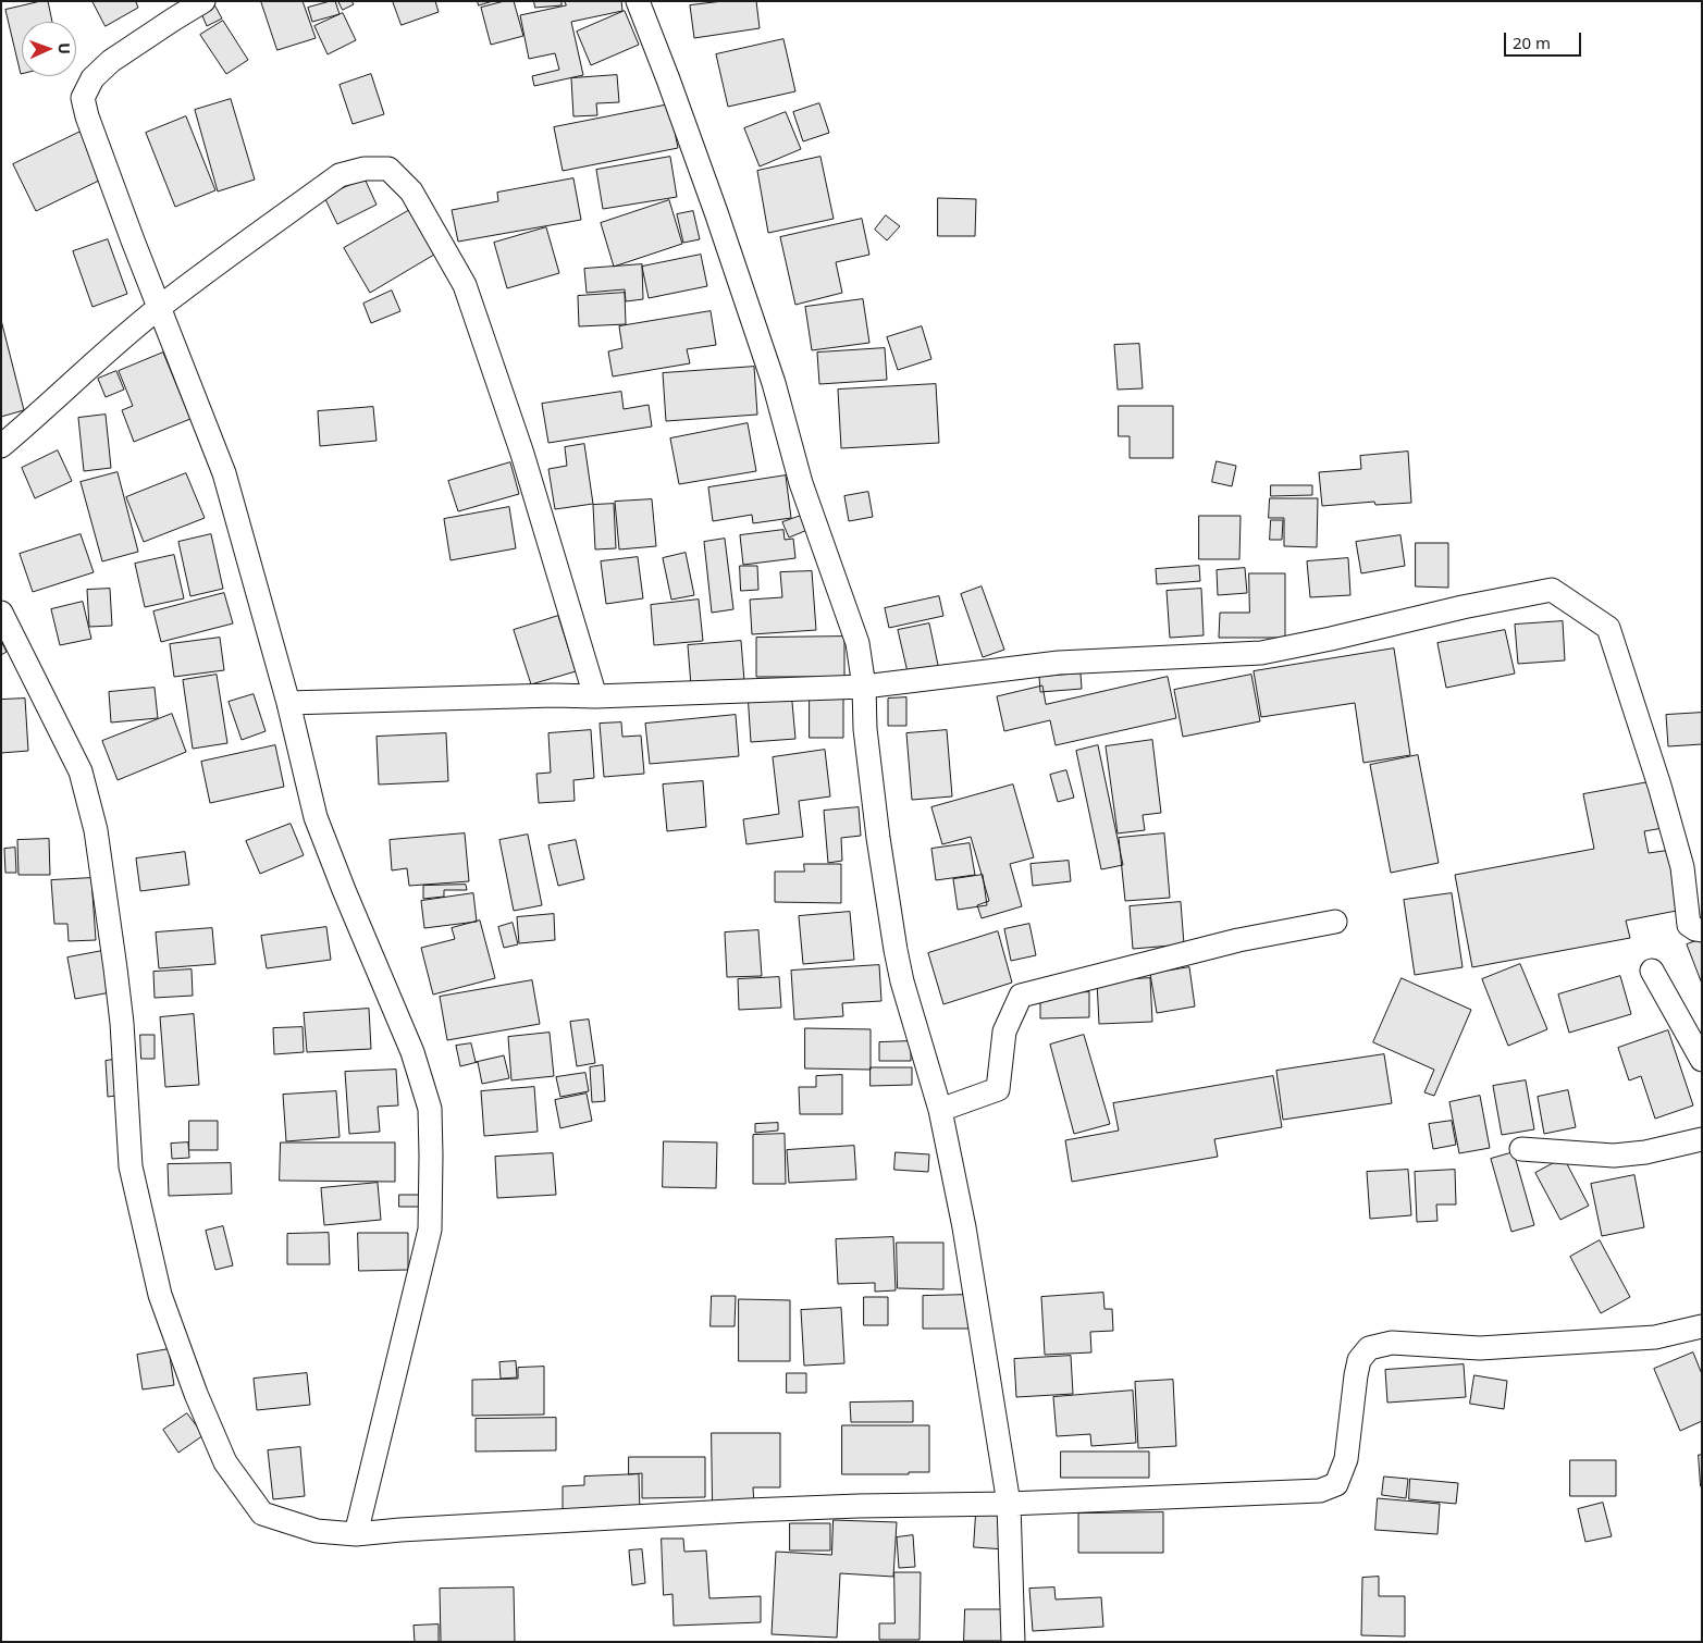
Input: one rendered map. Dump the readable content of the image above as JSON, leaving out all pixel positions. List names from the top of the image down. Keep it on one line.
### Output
{"scale_bar":"20 m","north":"right"}
